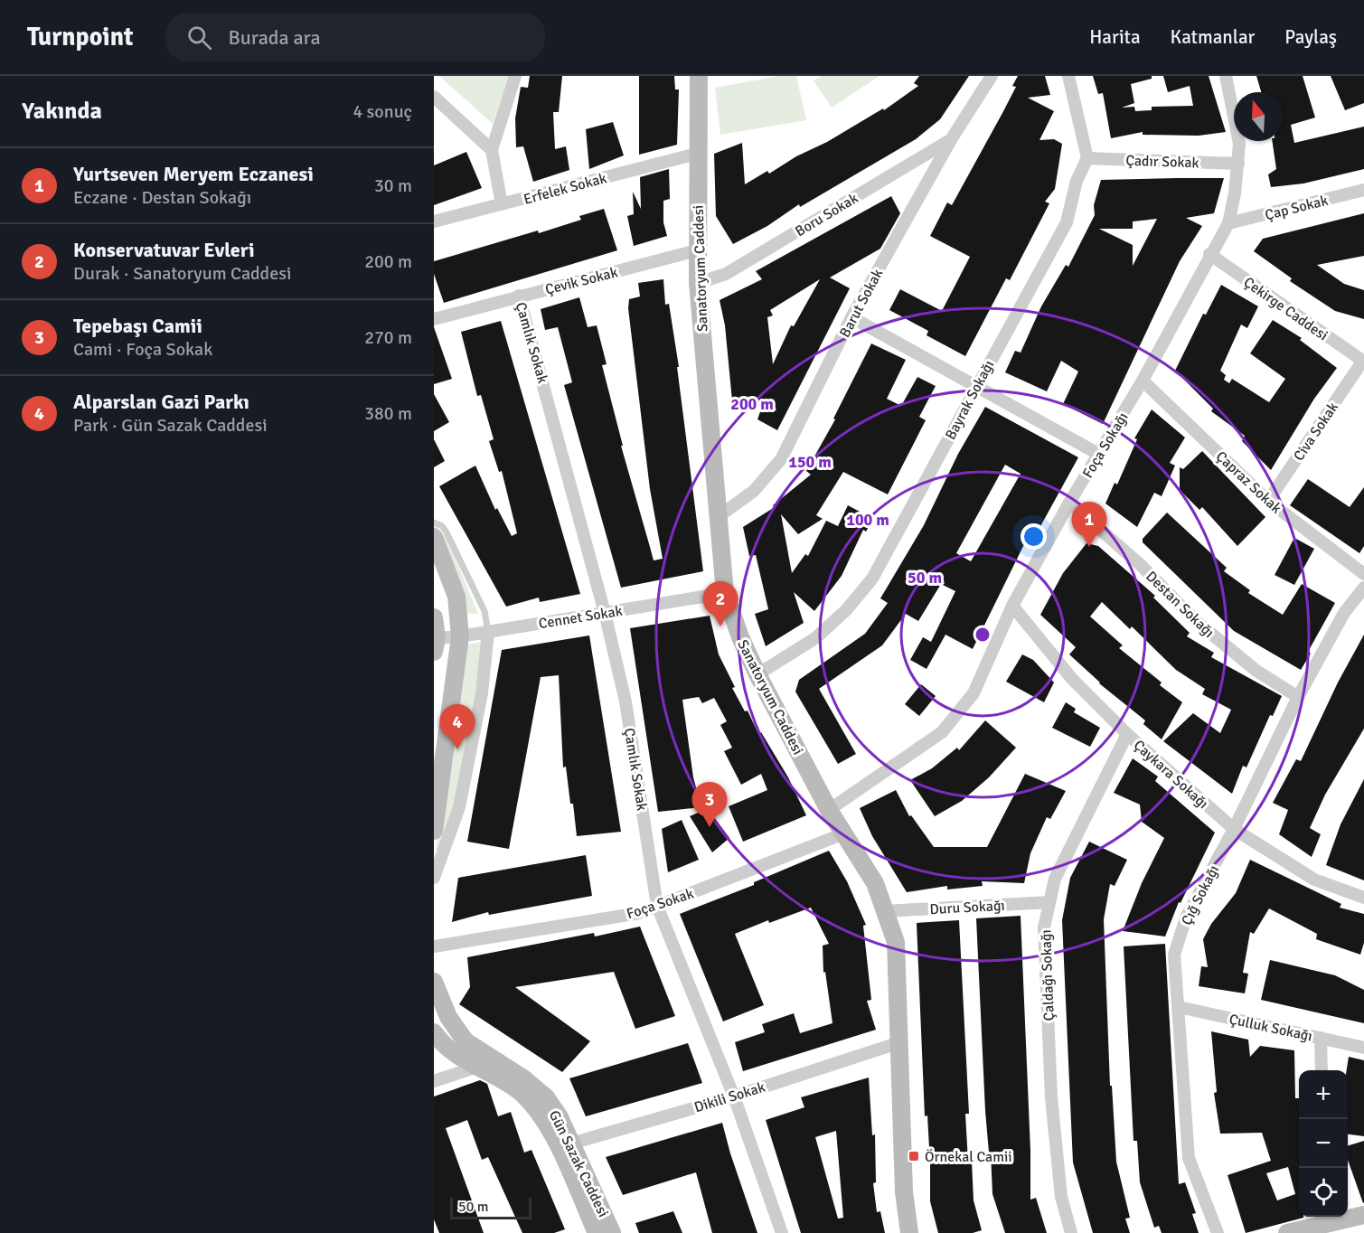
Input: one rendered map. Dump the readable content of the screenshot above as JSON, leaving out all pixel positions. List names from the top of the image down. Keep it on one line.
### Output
{"streets":{"main road":["Sanatoryum Caddesi","Gün Sazak Caddesi"],"street":["Çadır Sokak","Erfelek Sokak","Çap Sokak","Boru Sokak","Çevik Sokak","Barut Sokak","Çekirge Caddesi","Çamlık Sokak","Bayrak Sokağı","Civa Sokak","Foça Sokağı","Çapraz Sokak","Destan Sokağı","Cennet Sokak","Çaykara Sokağı","Çığ Sokağı","Foça Sokak","Duru Sokağı","Çaldağı Sokağı","Çulluk Sokağı","Dikili Sokak"]},"crossings":[["Çadır Sokak","Bayrak Sokağı"],["Çadır Sokak","Foça Sokağı"],["Erfelek Sokak","Sanatoryum Caddesi"],["Çap Sokak","Foça Sokağı"],["Boru Sokak","Sanatoryum Caddesi"],["Boru Sokak","Barut Sokak"],["Sanatoryum Caddesi","Çevik Sokak"],["Sanatoryum Caddesi","Barut Sokak"],["Sanatoryum Caddesi","Bayrak Sokağı"],["Sanatoryum Caddesi","Foça Sokağı"],["Sanatoryum Caddesi","Cennet Sokak"],["Sanatoryum Caddesi","Foça Sokak"],["Sanatoryum Caddesi","Duru Sokağı"],["Sanatoryum Caddesi","Dikili Sokak"],["Çevik Sokak","Çamlık Sokak"],["Çekirge Caddesi","Civa Sokak"],["Çekirge Caddesi","Foça Sokağı"],["Çamlık Sokak","Cennet Sokak"],["Çamlık Sokak","Foça Sokak"],["Çamlık Sokak","Dikili Sokak"],["Civa Sokak","Çapraz Sokak"],["Foça Sokağı","Çapraz Sokak"],["Foça Sokağı","Destan Sokağı"],["Foça Sokağı","Çaykara Sokağı"],["Destan Sokağı","Çığ Sokağı"],["Çaykara Sokağı","Çığ Sokağı"],["Çaykara Sokağı","Çaldağı Sokağı"],["Çığ Sokağı","Çulluk Sokağı"],["Duru Sokağı","Çaldağı Sokağı"],["Dikili Sokak","Gün Sazak Caddesi"]],"places":{"transit":["Örnekal Camii"]},"scale_bar":"50 m","north":"top","page":{"header":"Turnpoint","search":"Burada ara","nav":["Harita","Katmanlar","Paylaş"],"heading":["Yakında","4 sonuç"],"list":[{"mark":"1","name":"Yurtseven Meryem Eczanesi","note":"Eczane · Destan Sokağı","value":"30 m"},{"mark":"2","name":"Konservatuvar Evleri","note":"Durak · Sanatoryum Caddesi","value":"200 m"},{"mark":"3","name":"Tepebaşı Camii","note":"Cami · Foça Sokak","value":"270 m"},{"mark":"4","name":"Alparslan Gazi Parkı","note":"Park · Gün Sazak Caddesi","value":"380 m"}],"pins":["1","2","4","3"],"map_buttons":["+","−"],"scale":"50 m"},"rings":["200 m","150 m","100 m","50 m"]}
